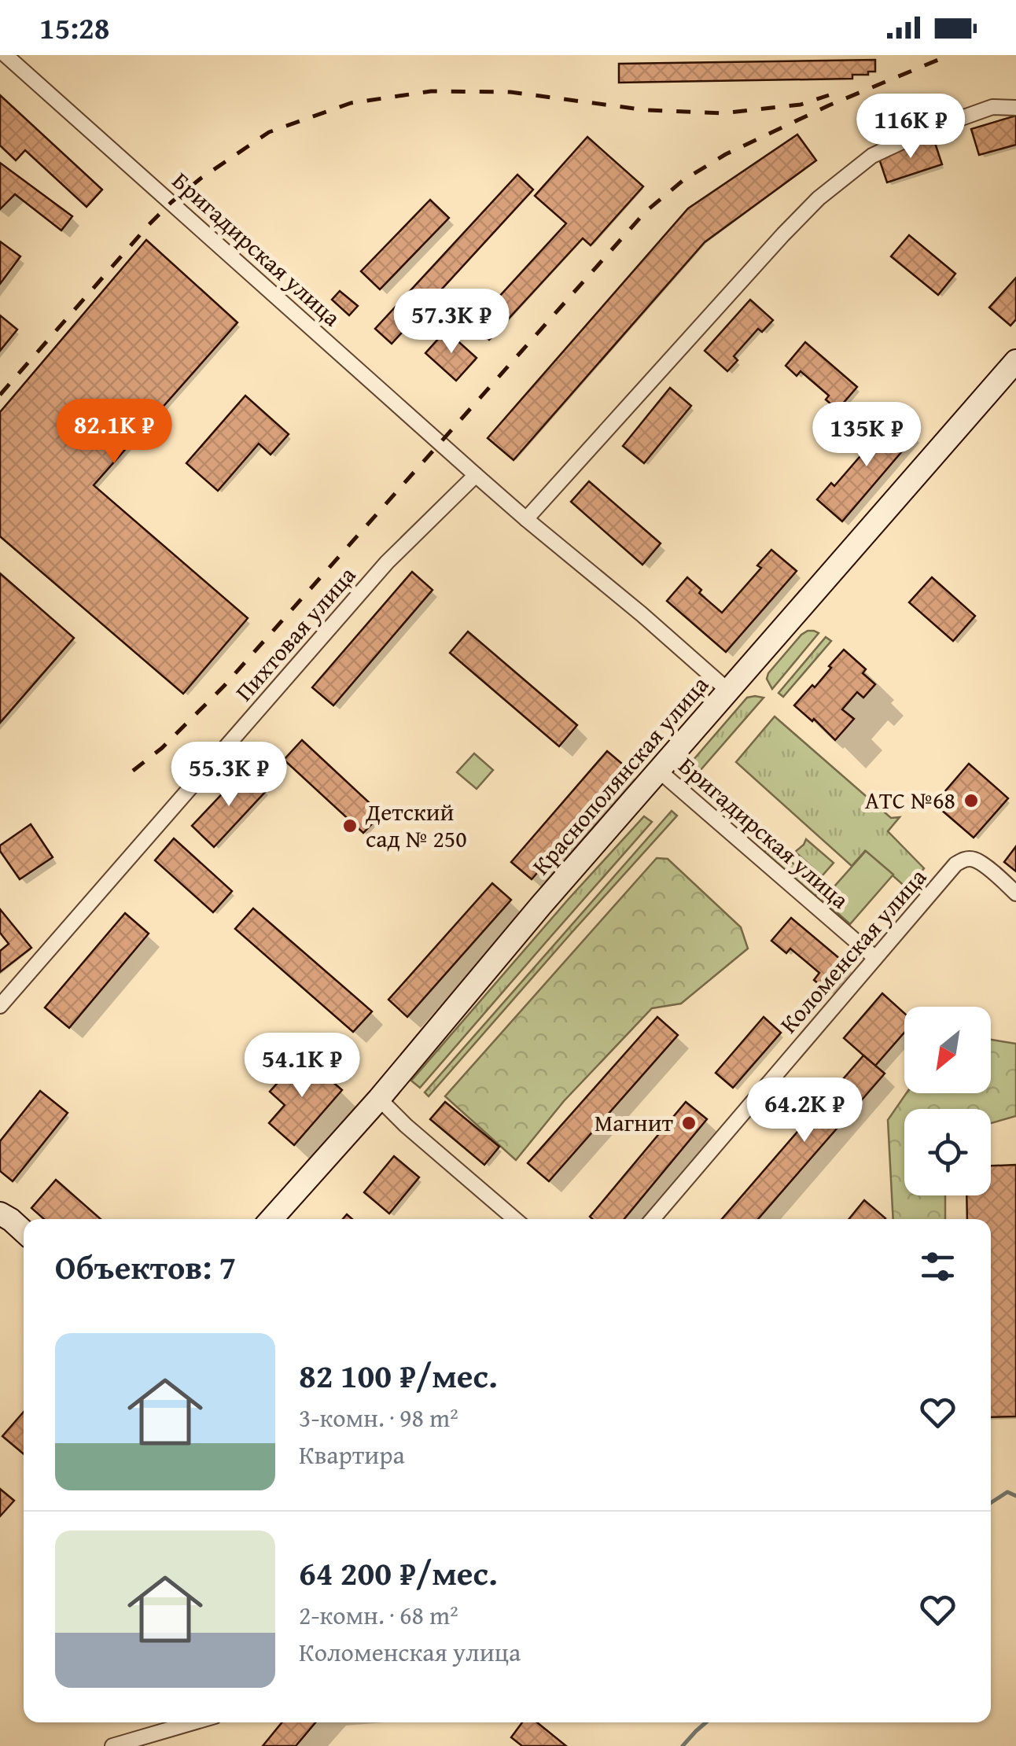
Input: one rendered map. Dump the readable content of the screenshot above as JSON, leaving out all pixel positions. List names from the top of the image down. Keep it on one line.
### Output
{"streets":{"main road":["Краснополянская улица"],"street":["Бригадирская улица","Пихтовая улица","Коломенская улица"]},"crossings":[["Бригадирская улица","Пихтовая улица"],["Бригадирская улица","Краснополянская улица"],["Бригадирская улица","Коломенская улица"]],"places":["АТС №68","Детский сад № 250","Магнит"],"north":"bottom left","page":{"status":"15:28","price":["116K ₽","57.3K ₽","82.1K ₽","135K ₽","55.3K ₽","54.1K ₽","64.2K ₽"],"heading":"Объектов: 7","list":[{"name":"82 100 ₽/мес.","note":"3-комн. · 98 m² · Квартира"},{"name":"64 200 ₽/мес.","note":"2-комн. · 68 m² · Коломенская улица"}]}}
